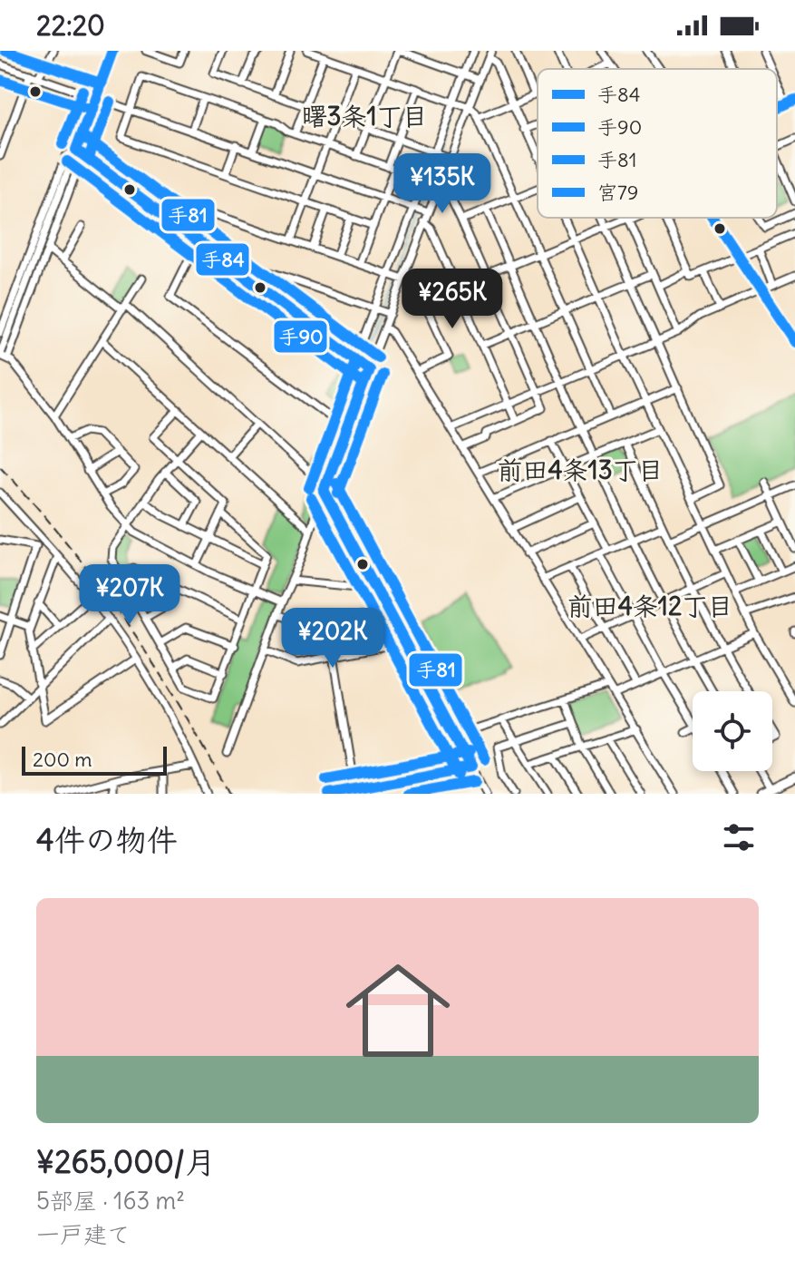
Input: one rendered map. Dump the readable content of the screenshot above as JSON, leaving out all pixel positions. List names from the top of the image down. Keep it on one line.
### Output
{"districts":["曙3条1丁目","前田4条13丁目","前田4条12丁目"],"lines":["transit line 手84","transit line 手81","transit line 手90","transit line 宮79"],"legend":["手84","手90","手81","宮79"],"scale_bar":"200 m","page":{"status":"22:20","price":["¥135K","¥265K","¥207K","¥202K"],"scale":"200 m","heading":"4件の物件","list":[{"name":"¥265,000/月","note":"5部屋 · 163 m² · 一戸建て"}]}}
